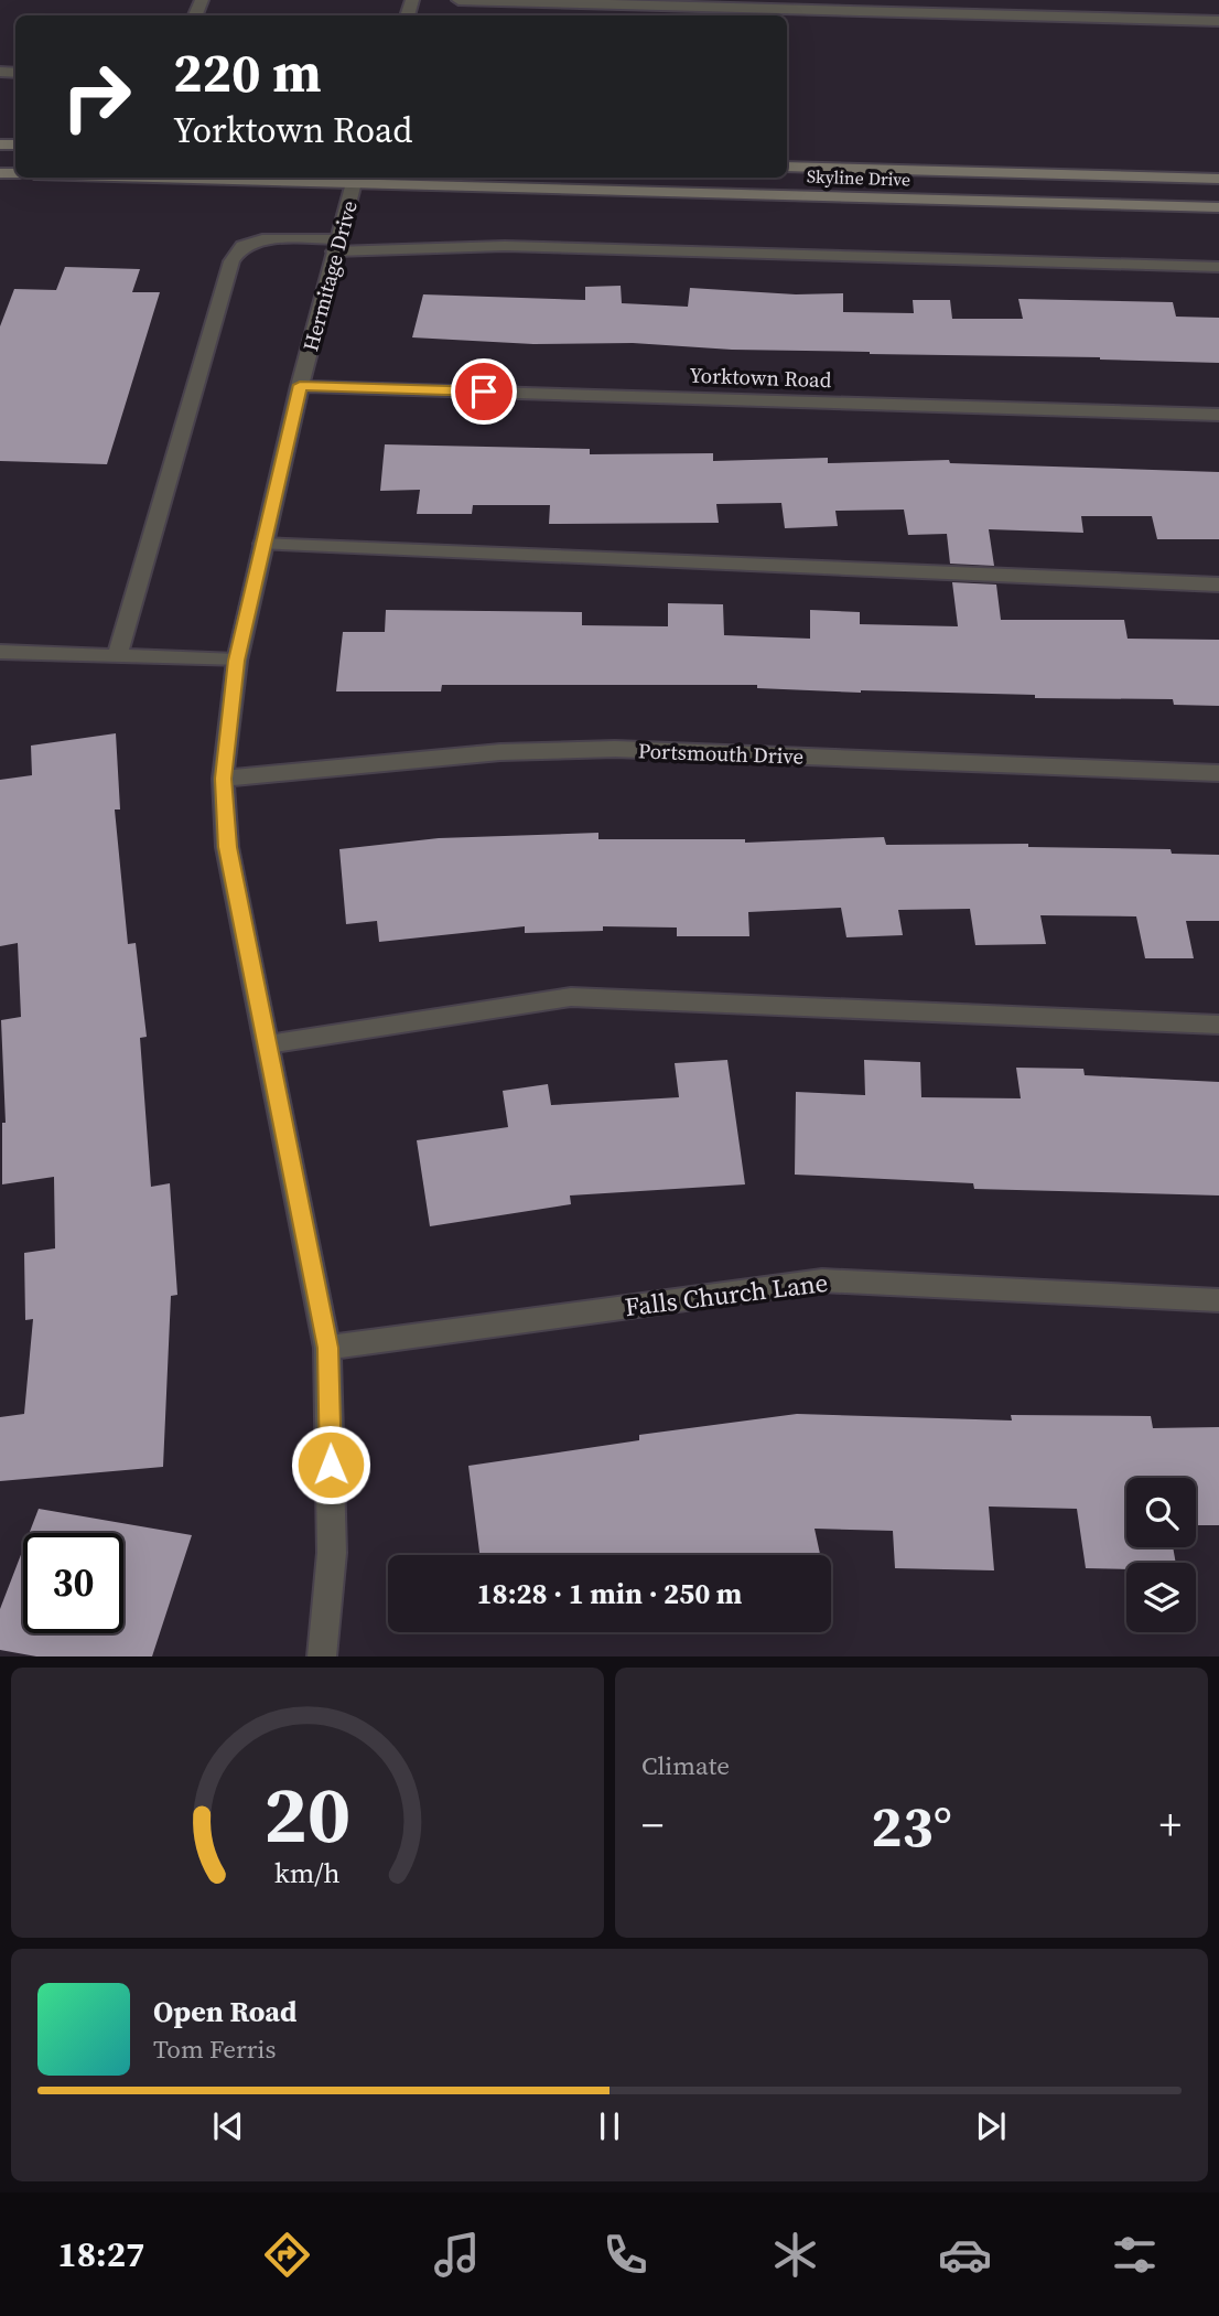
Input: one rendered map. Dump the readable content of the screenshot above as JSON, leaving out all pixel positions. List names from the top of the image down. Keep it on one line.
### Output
{"streets":{"main road":["Skyline Drive"],"street":["Hermitage Drive","Yorktown Road","Portsmouth Drive","Falls Church Lane"]},"crossings":[["Skyline Drive","Hermitage Drive"],["Hermitage Drive","Yorktown Road"],["Hermitage Drive","Portsmouth Drive"],["Hermitage Drive","Falls Church Lane"]],"page":{"turn":["220 m","Yorktown Road"],"limit":"30","trip":"18:28 · 1 min · 250 m","tile":"Climate","heat":["−","23°","+"],"song":["Open Road","Tom Ferris"],"tabs":"18:27","gauge":["20","km/h"]}}
